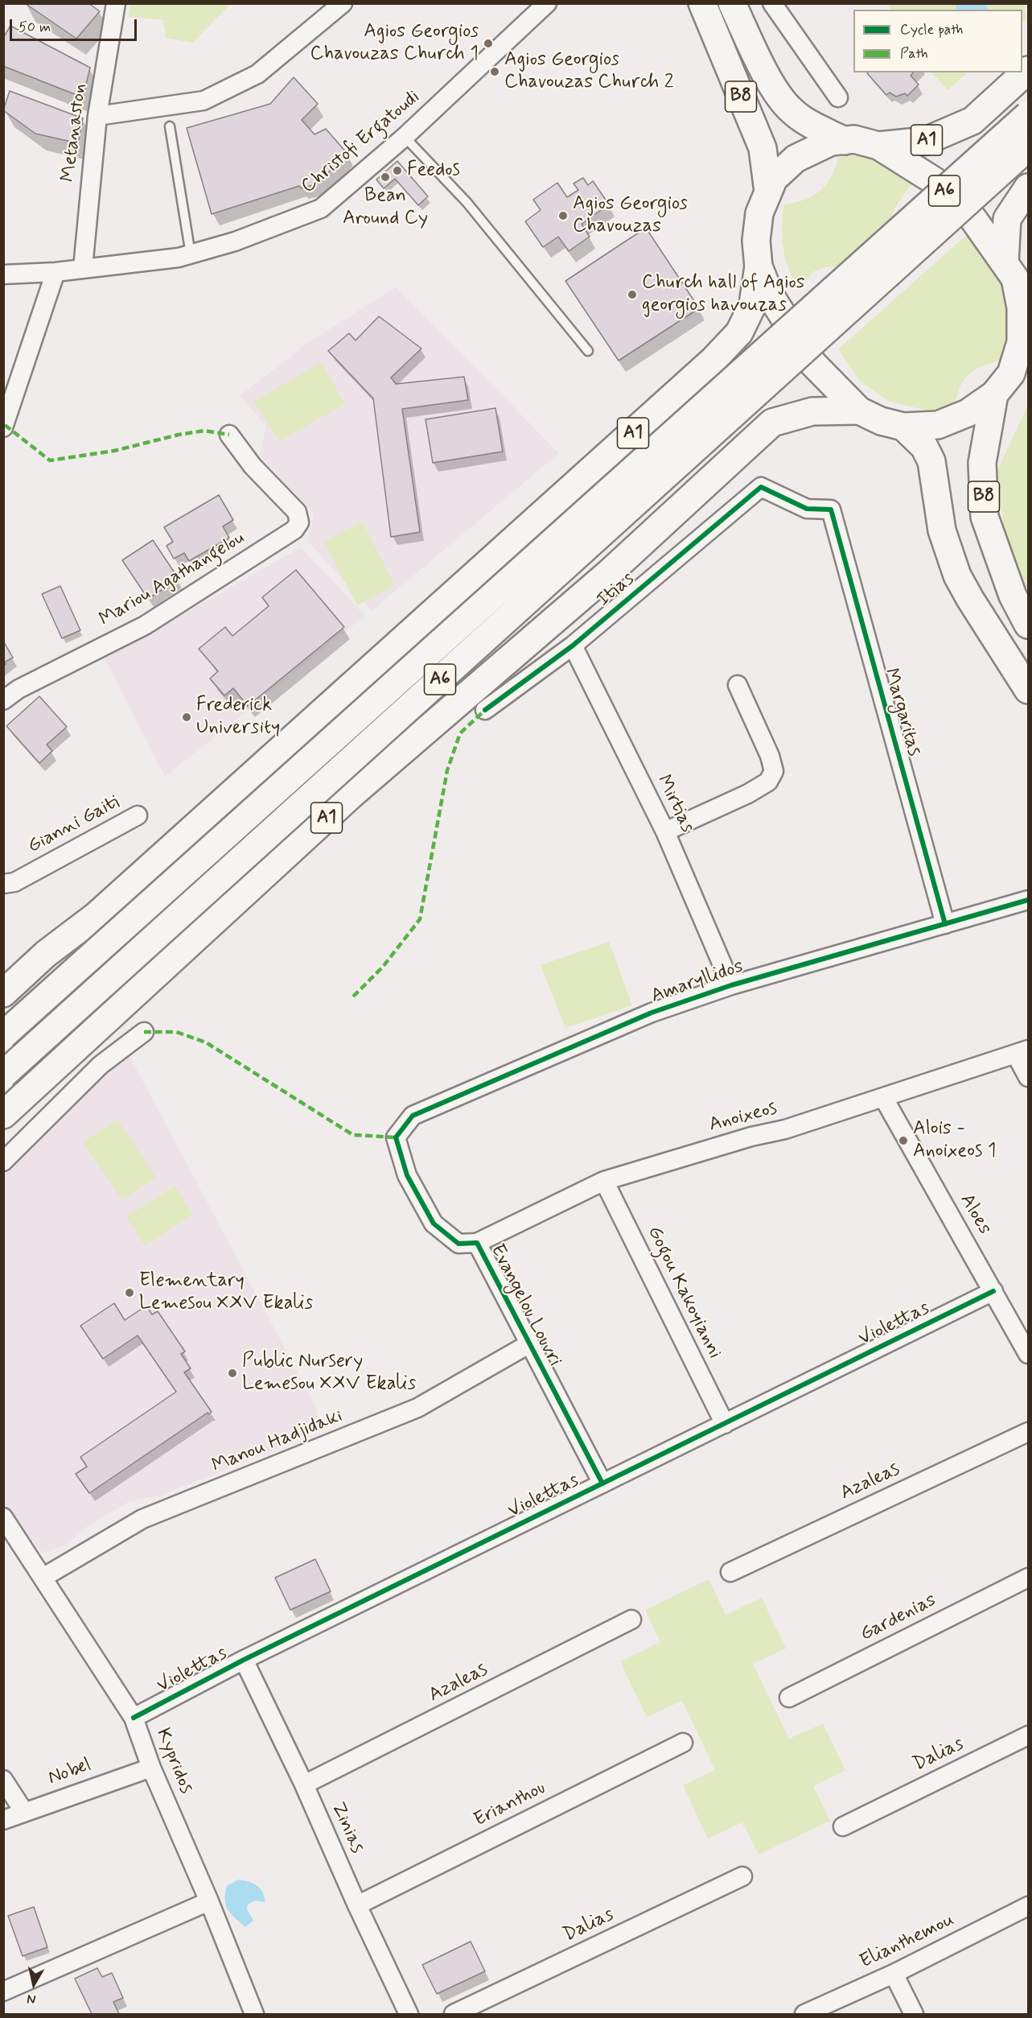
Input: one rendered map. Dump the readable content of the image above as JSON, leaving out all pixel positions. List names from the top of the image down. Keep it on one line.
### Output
{"streets":{"main road":["B8","A1","A6"],"street":["Metanaston","Christofi Ergatoudi","Mariou Agathangelou","Itias","Margaritas","Mirtias","Gianni Gaiti","Amaryllidos","Anoixeos","Aloes","Gogou Kakoyianni","Evangelou Louvri","Violettas","Manou Hadjidaki","Azaleas","Gardenias","Dalias","Kypridos","Nobel","Erianthou","Zinias","Elianthemou"]},"crossings":[["B8","A1"],["Metanaston","Christofi Ergatoudi"],["Itias","Margaritas"],["Itias","Mirtias"],["Margaritas","Amaryllidos"],["Mirtias","Amaryllidos"],["Amaryllidos","Evangelou Louvri"],["Anoixeos","Aloes"],["Anoixeos","Gogou Kakoyianni"],["Anoixeos","Evangelou Louvri"],["Aloes","Violettas"],["Gogou Kakoyianni","Violettas"],["Evangelou Louvri","Violettas"],["Evangelou Louvri","Manou Hadjidaki"],["Violettas","Kypridos"],["Violettas","Zinias"],["Manou Hadjidaki","Kypridos"],["Azaleas","Zinias"],["Kypridos","Nobel"],["Erianthou","Zinias"]],"places":["Agios Georgios Chavouzas Church 1","Agios Georgios Chavouzas Church 2","Feedos","Bean Around Cy","Agios Georgios Chavouzas","Church hall of Agios georgios havouzas","Frederick University","Alois - Anoixeos 1","Elementary Lemesou XXV Ekalis","Public Nursery Lemesou XXV Ekalis"],"legend":["Cycle path","Path"],"scale_bar":"50 m","north":"bottom"}
